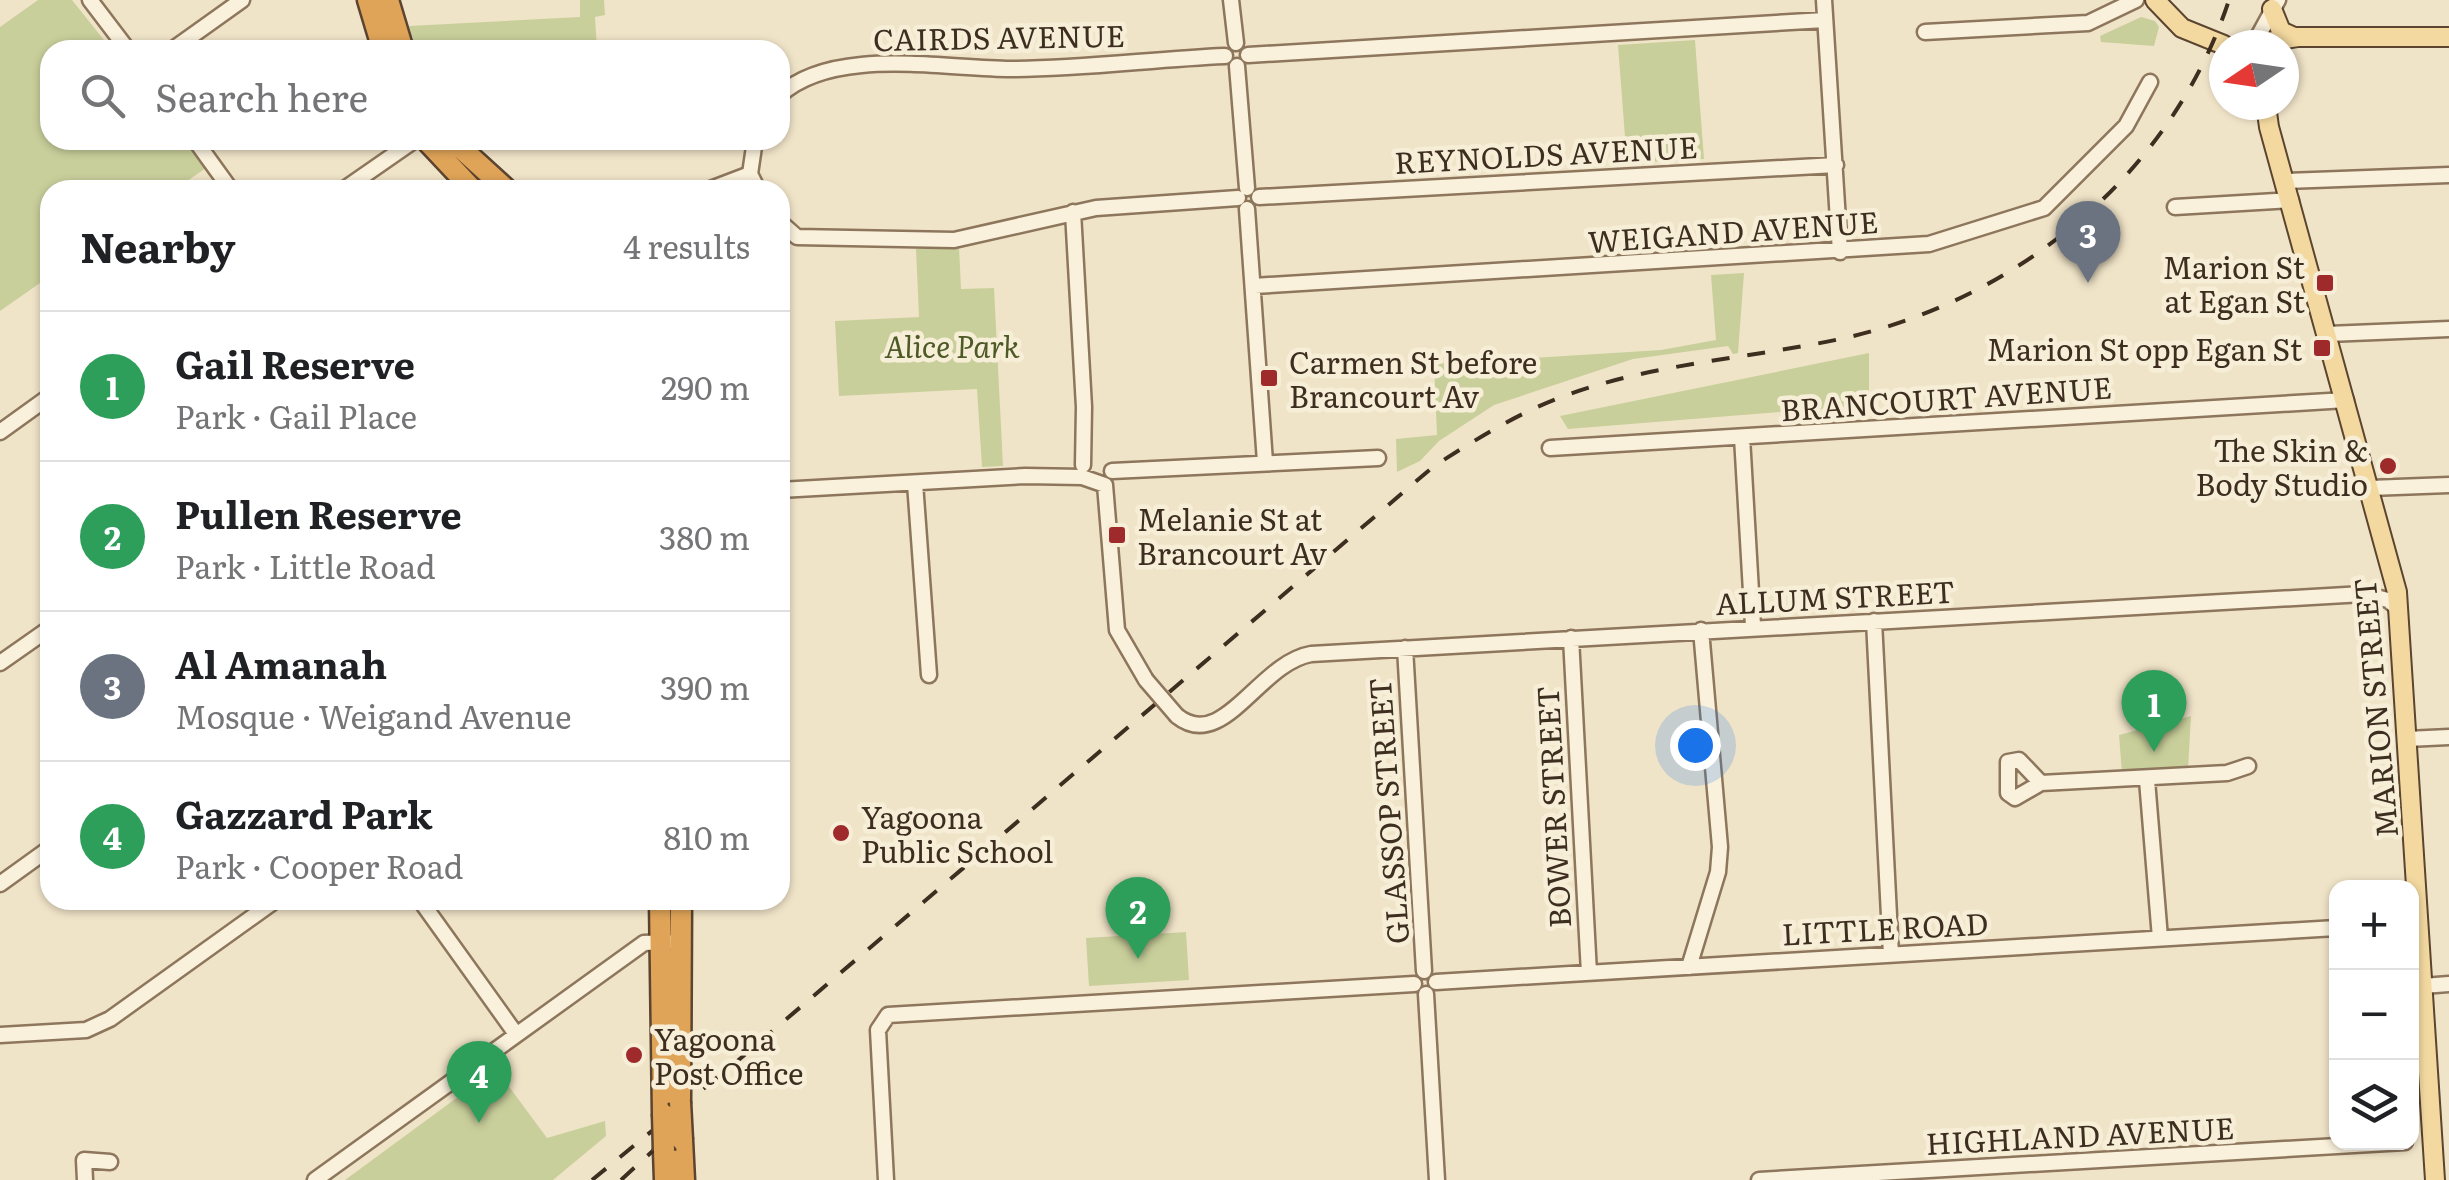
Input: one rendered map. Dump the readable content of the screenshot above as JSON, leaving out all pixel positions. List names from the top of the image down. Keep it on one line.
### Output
{"streets":{"main road":["MARION STREET"],"street":["CAIRDS AVENUE","REYNOLDS AVENUE","WEIGAND AVENUE","BRANCOURT AVENUE","ALLUM STREET","BOWER STREET","GLASSOP STREET","LITTLE ROAD","HIGHLAND AVENUE"]},"crossings":[["BRANCOURT AVENUE","MARION STREET"],["ALLUM STREET","MARION STREET"],["ALLUM STREET","BOWER STREET"],["ALLUM STREET","GLASSOP STREET"],["MARION STREET","HIGHLAND AVENUE"],["BOWER STREET","LITTLE ROAD"],["GLASSOP STREET","LITTLE ROAD"]],"parks":["Alice Park"],"places":{"transit":["Marion St at Egan St","Marion St opp Egan St","Carmen St before Brancourt Av","Melanie St at Brancourt Av"],"other":["The Skin & Body Studio","Yagoona Public School","Yagoona Post Office"]},"north":"left","page":{"search":"Search here","heading":["Nearby","4 results"],"pins":["3","1","2","4"],"list":[{"mark":"1","name":"Gail Reserve","note":"Park · Gail Place","value":"290 m"},{"mark":"2","name":"Pullen Reserve","note":"Park · Little Road","value":"380 m"},{"mark":"3","name":"Al Amanah","note":"Mosque · Weigand Avenue","value":"390 m"},{"mark":"4","name":"Gazzard Park","note":"Park · Cooper Road","value":"810 m"}],"map_buttons":["+","−"]}}
